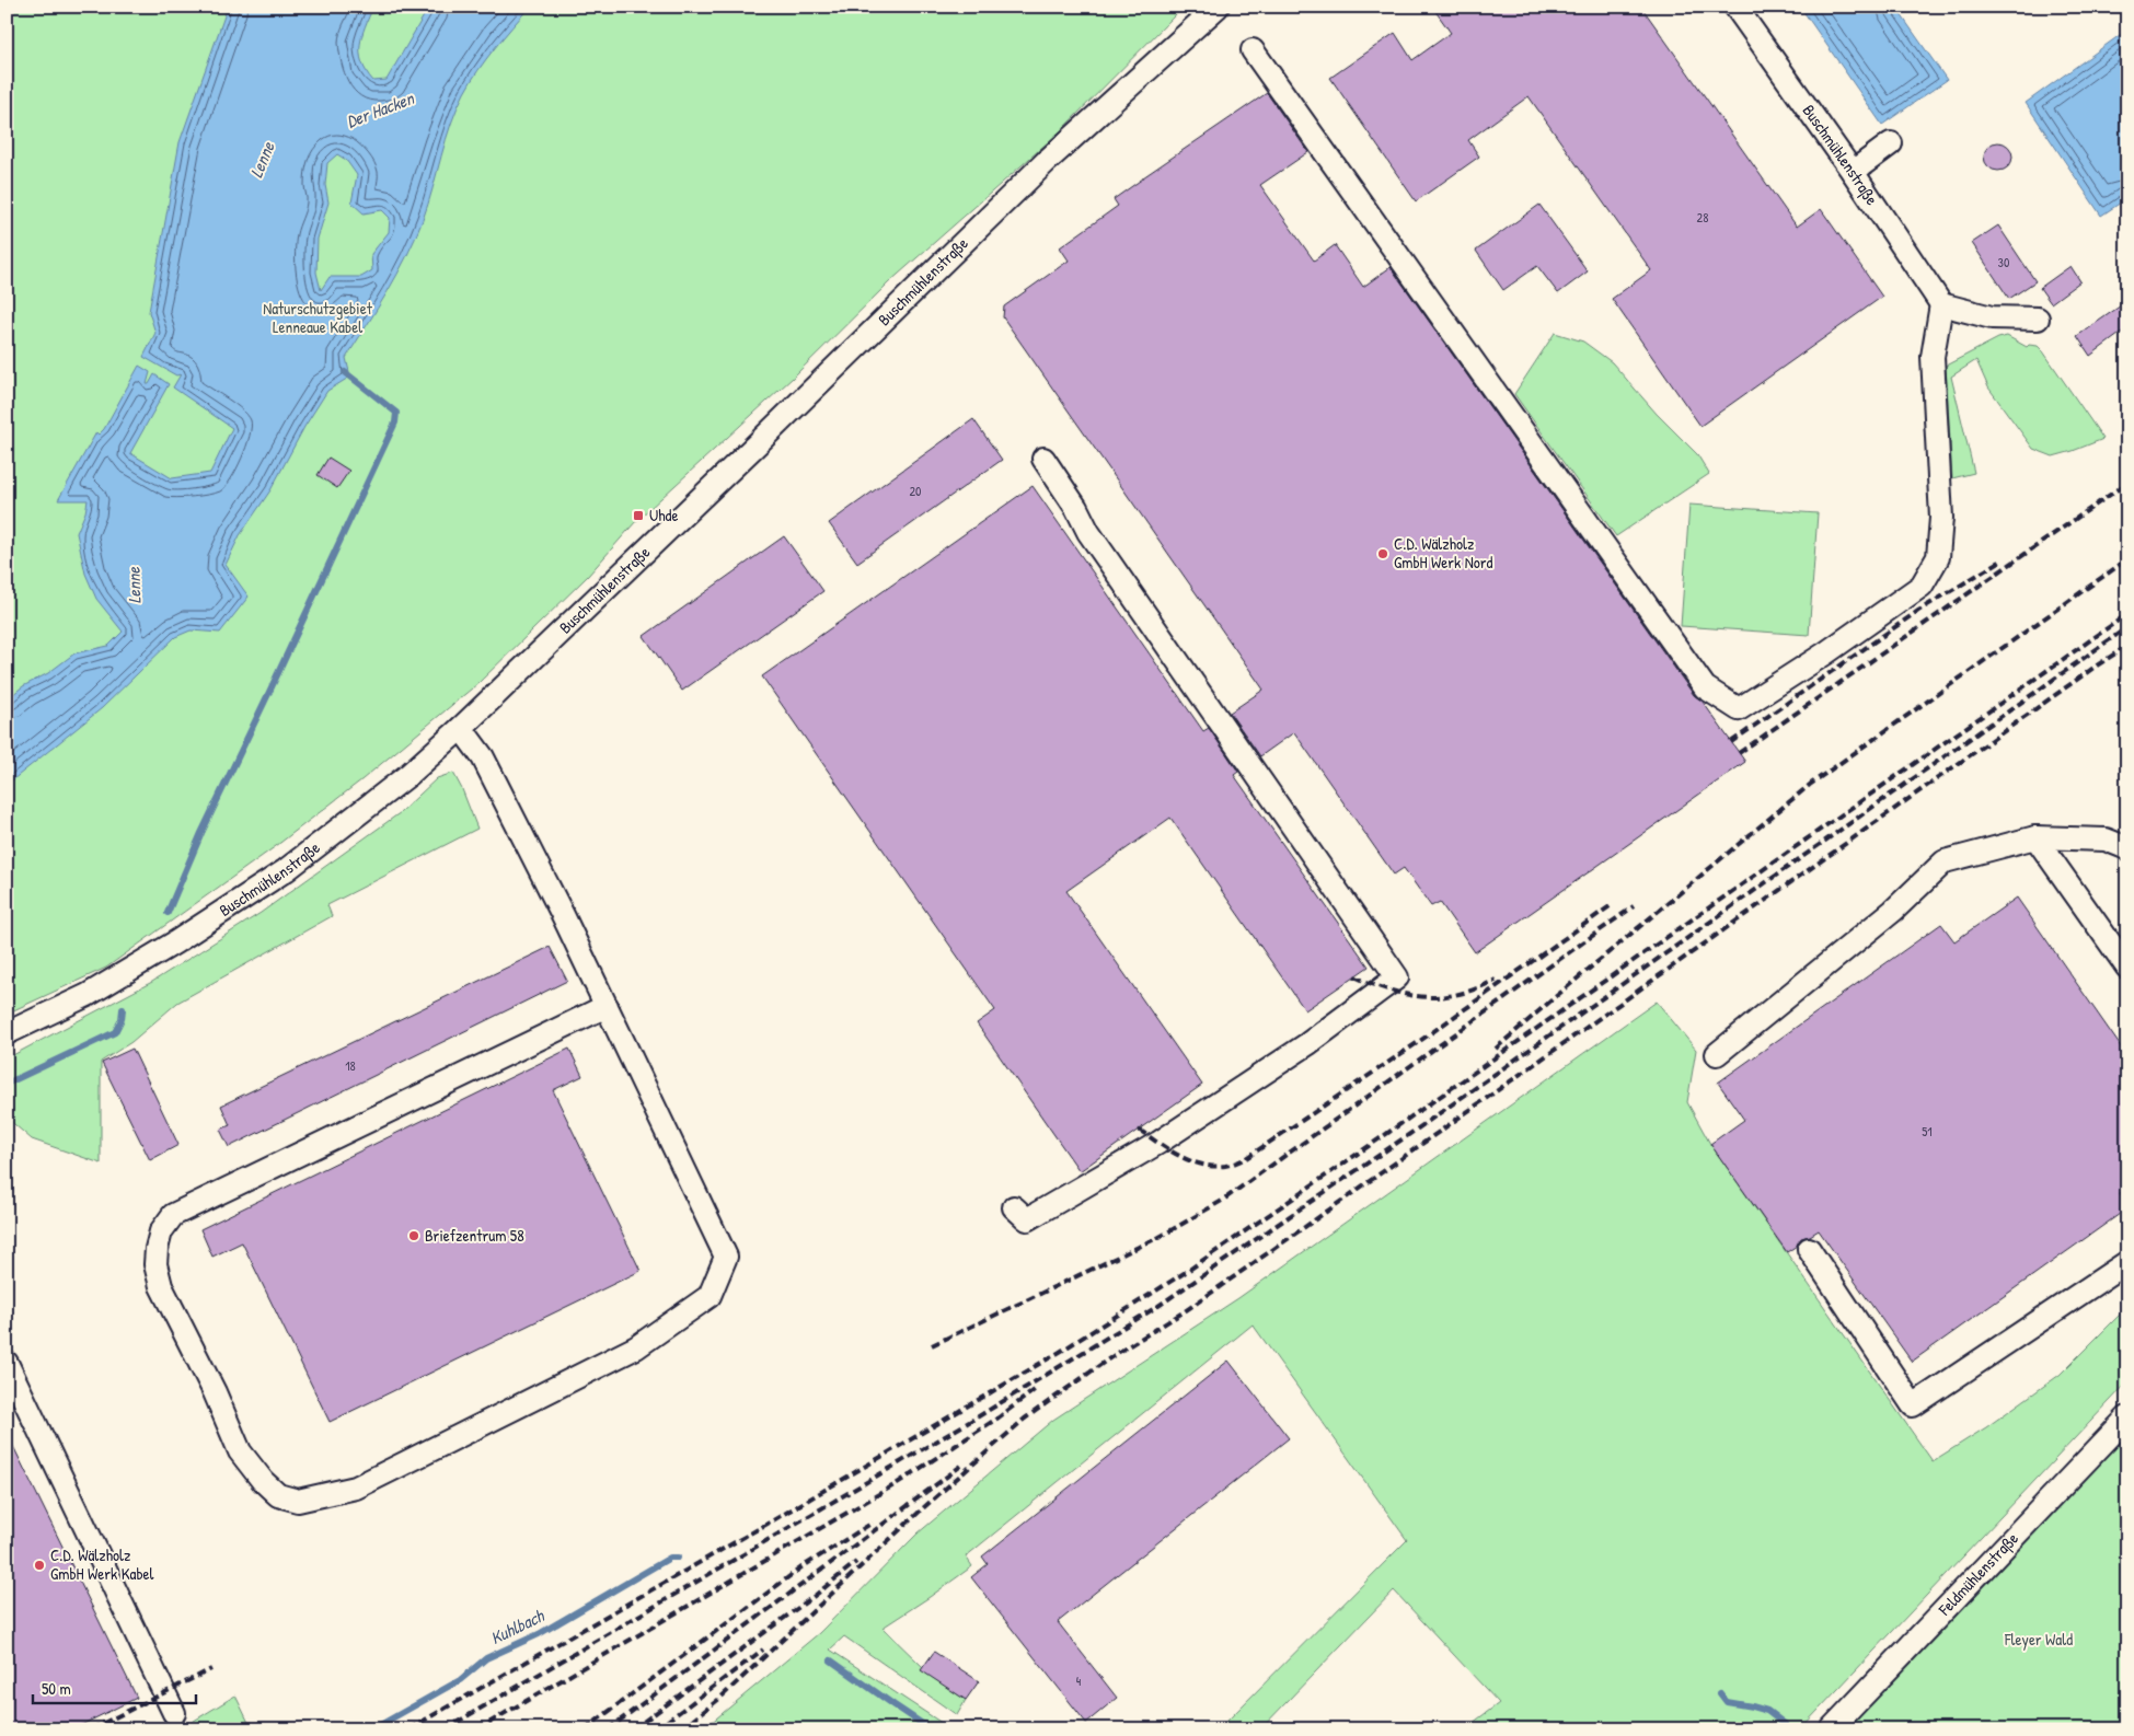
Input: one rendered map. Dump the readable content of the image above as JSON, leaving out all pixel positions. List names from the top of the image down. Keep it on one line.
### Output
{"streets":{"street":["Buschmühlenstraße","Feldmühlenstraße"]},"water":["Der Hacken","Lenne","Kuhlbach"],"parks":["Naturschutzgebiet Lenneaue Kabel","Fleyer Wald"],"places":{"transit":["Uhde"],"other":["C.D. Wälzholz GmbH Werk Nord","Briefzentrum 58","C.D. Wälzholz GmbH Werk Kabel"]},"house_numbers":["28","30","20","18","51","4"],"scale_bar":"50 m"}
